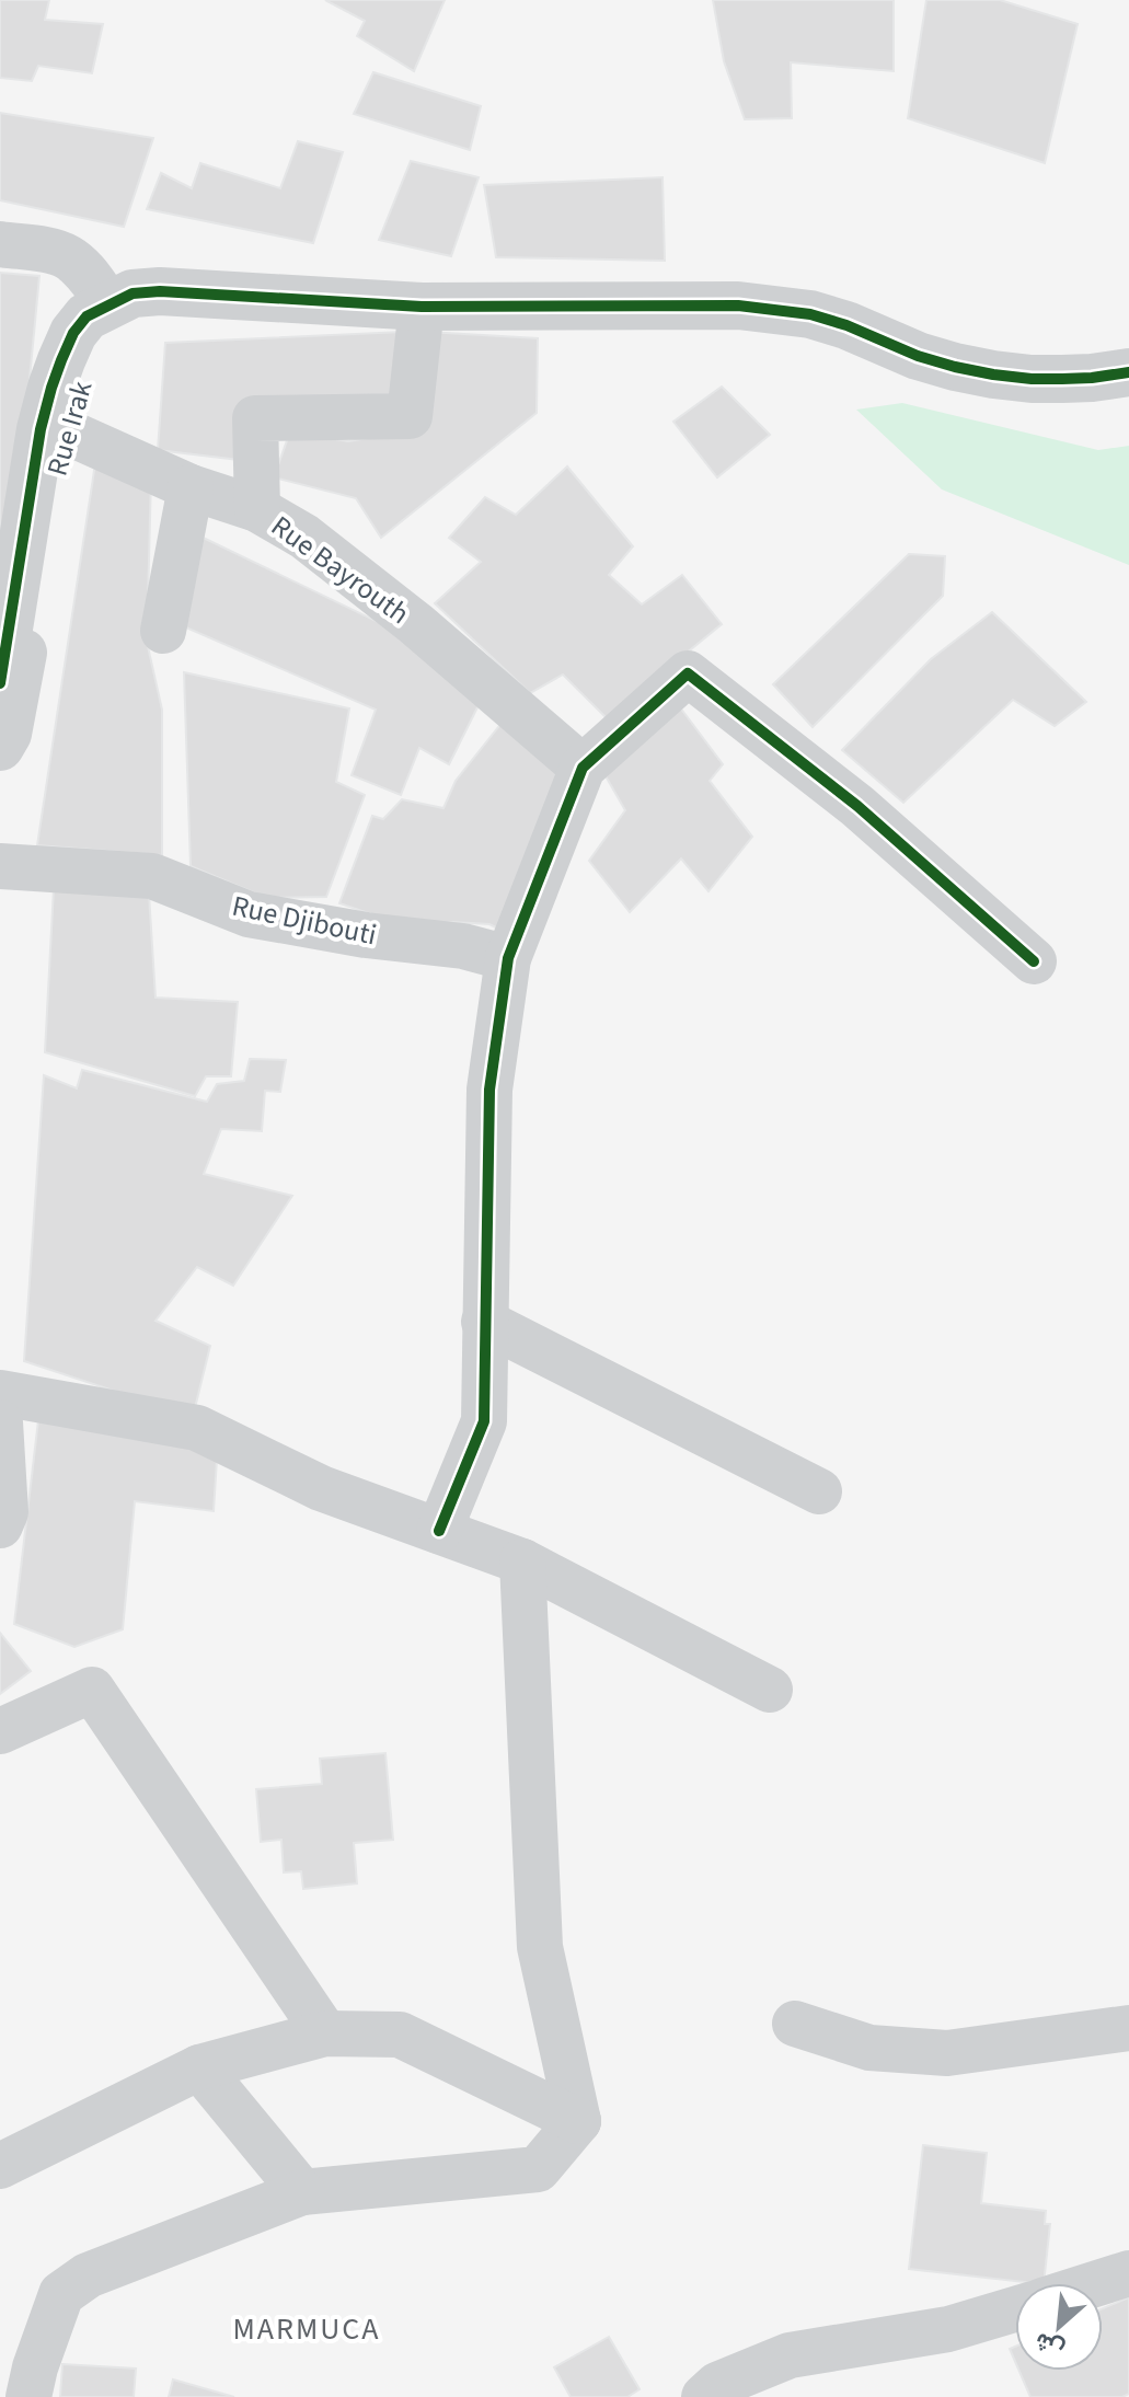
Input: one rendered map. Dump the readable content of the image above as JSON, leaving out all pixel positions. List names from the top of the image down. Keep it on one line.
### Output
{"streets":{"street":["Rue Irak","Rue Bayrouth","Rue Djibouti"]},"crossings":[["Rue Irak","Rue Bayrouth"]],"districts":["MARMUCA"],"north":"bottom left"}
